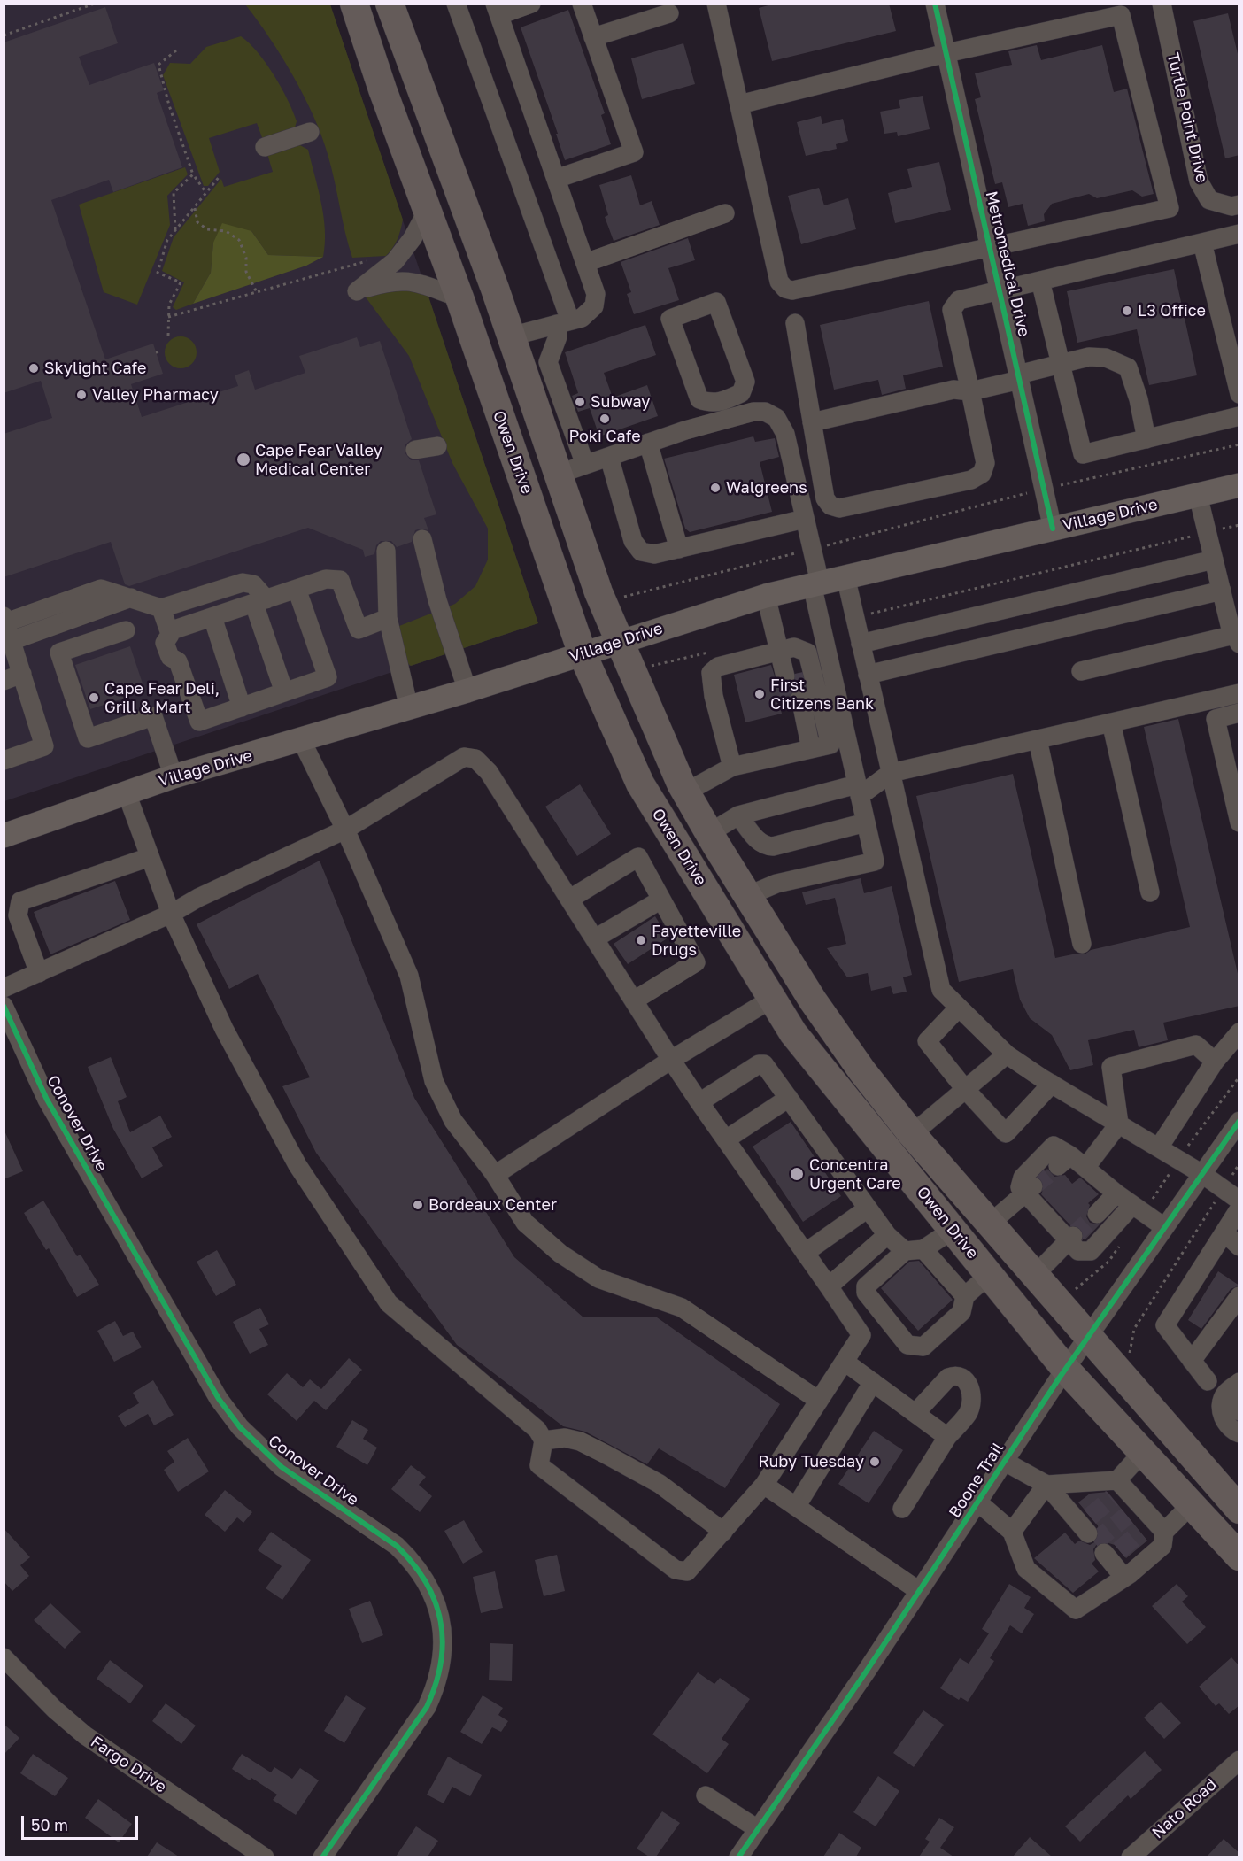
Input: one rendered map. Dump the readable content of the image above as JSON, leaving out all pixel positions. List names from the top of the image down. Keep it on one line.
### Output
{"streets":{"highway":["Owen Drive"],"main road":["Village Drive"],"street":["Turtle Point Drive","Metromedical Drive","Conover Drive","Boone Trail","Fargo Drive","Nato Road"]},"crossings":[["Metromedical Drive","Village Drive"],["Owen Drive","Village Drive"],["Owen Drive","Boone Trail"]],"places":["L3 Office","Skylight Cafe","Valley Pharmacy","Subway","Poki Cafe","Cape Fear Valley Medical Center","Walgreens","First Citizens Bank","Cape Fear Deli, Grill & Mart","Fayetteville Drugs","Concentra Urgent Care","Bordeaux Center","Ruby Tuesday"],"scale_bar":"50 m"}
